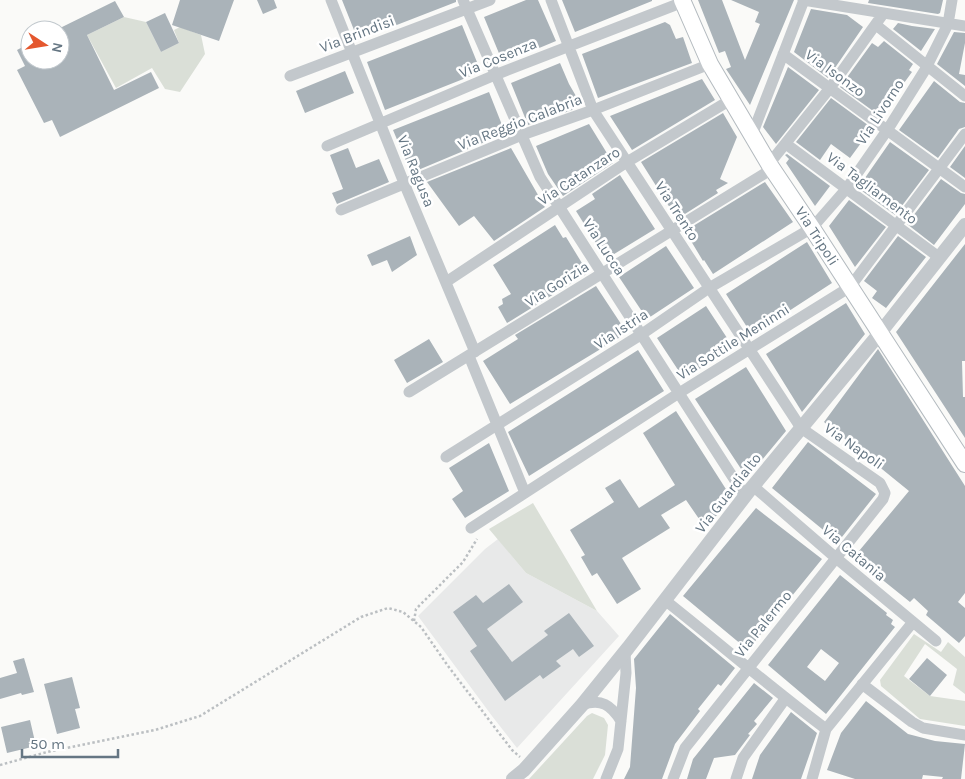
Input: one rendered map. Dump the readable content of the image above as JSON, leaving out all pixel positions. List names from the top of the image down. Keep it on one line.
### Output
{"streets":{"main road":["Via Tripoli"],"street":["Via Brindisi","Via Cosenza","Via Isonzo","Via Livorno","Via Reggio Calabria","Via Ragusa","Via Catanzaro","Via Tagliamento","Via Trento","Via Lucca","Via Gorizia","Via Istria","Via Sottile Meninni","Via Napoli","Via Guardialto","Via Catania","Via Palermo"]},"crossings":[["Via Brindisi","Via Ragusa"],["Via Brindisi","Via Lucca"],["Via Cosenza","Via Ragusa"],["Via Cosenza","Via Trento"],["Via Cosenza","Via Tripoli"],["Via Cosenza","Via Lucca"],["Via Isonzo","Via Livorno"],["Via Isonzo","Via Gorizia"],["Via Isonzo","Via Sottile Meninni"],["Via Livorno","Via Tagliamento"],["Via Livorno","Via Tripoli"],["Via Livorno","Via Istria"],["Via Reggio Calabria","Via Ragusa"],["Via Reggio Calabria","Via Trento"],["Via Reggio Calabria","Via Tripoli"],["Via Reggio Calabria","Via Lucca"],["Via Ragusa","Via Catanzaro"],["Via Ragusa","Via Gorizia"],["Via Ragusa","Via Istria"],["Via Ragusa","Via Sottile Meninni"],["Via Catanzaro","Via Trento"],["Via Catanzaro","Via Tripoli"],["Via Catanzaro","Via Lucca"],["Via Tagliamento","Via Gorizia"],["Via Tagliamento","Via Sottile Meninni"],["Via Tagliamento","Via Guardialto"],["Via Trento","Via Gorizia"],["Via Trento","Via Istria"],["Via Trento","Via Sottile Meninni"],["Via Trento","Via Napoli"],["Via Trento","Via Guardialto"],["Via Tripoli","Via Gorizia"],["Via Tripoli","Via Istria"],["Via Tripoli","Via Sottile Meninni"],["Via Tripoli","Via Guardialto"],["Via Lucca","Via Gorizia"],["Via Lucca","Via Istria"],["Via Lucca","Via Sottile Meninni"],["Via Lucca","Via Guardialto"],["Via Lucca","Via Catania"],["Via Napoli","Via Guardialto"],["Via Napoli","Via Palermo"],["Via Guardialto","Via Catania"],["Via Catania","Via Palermo"]],"scale_bar":"50 m","north":"right"}
